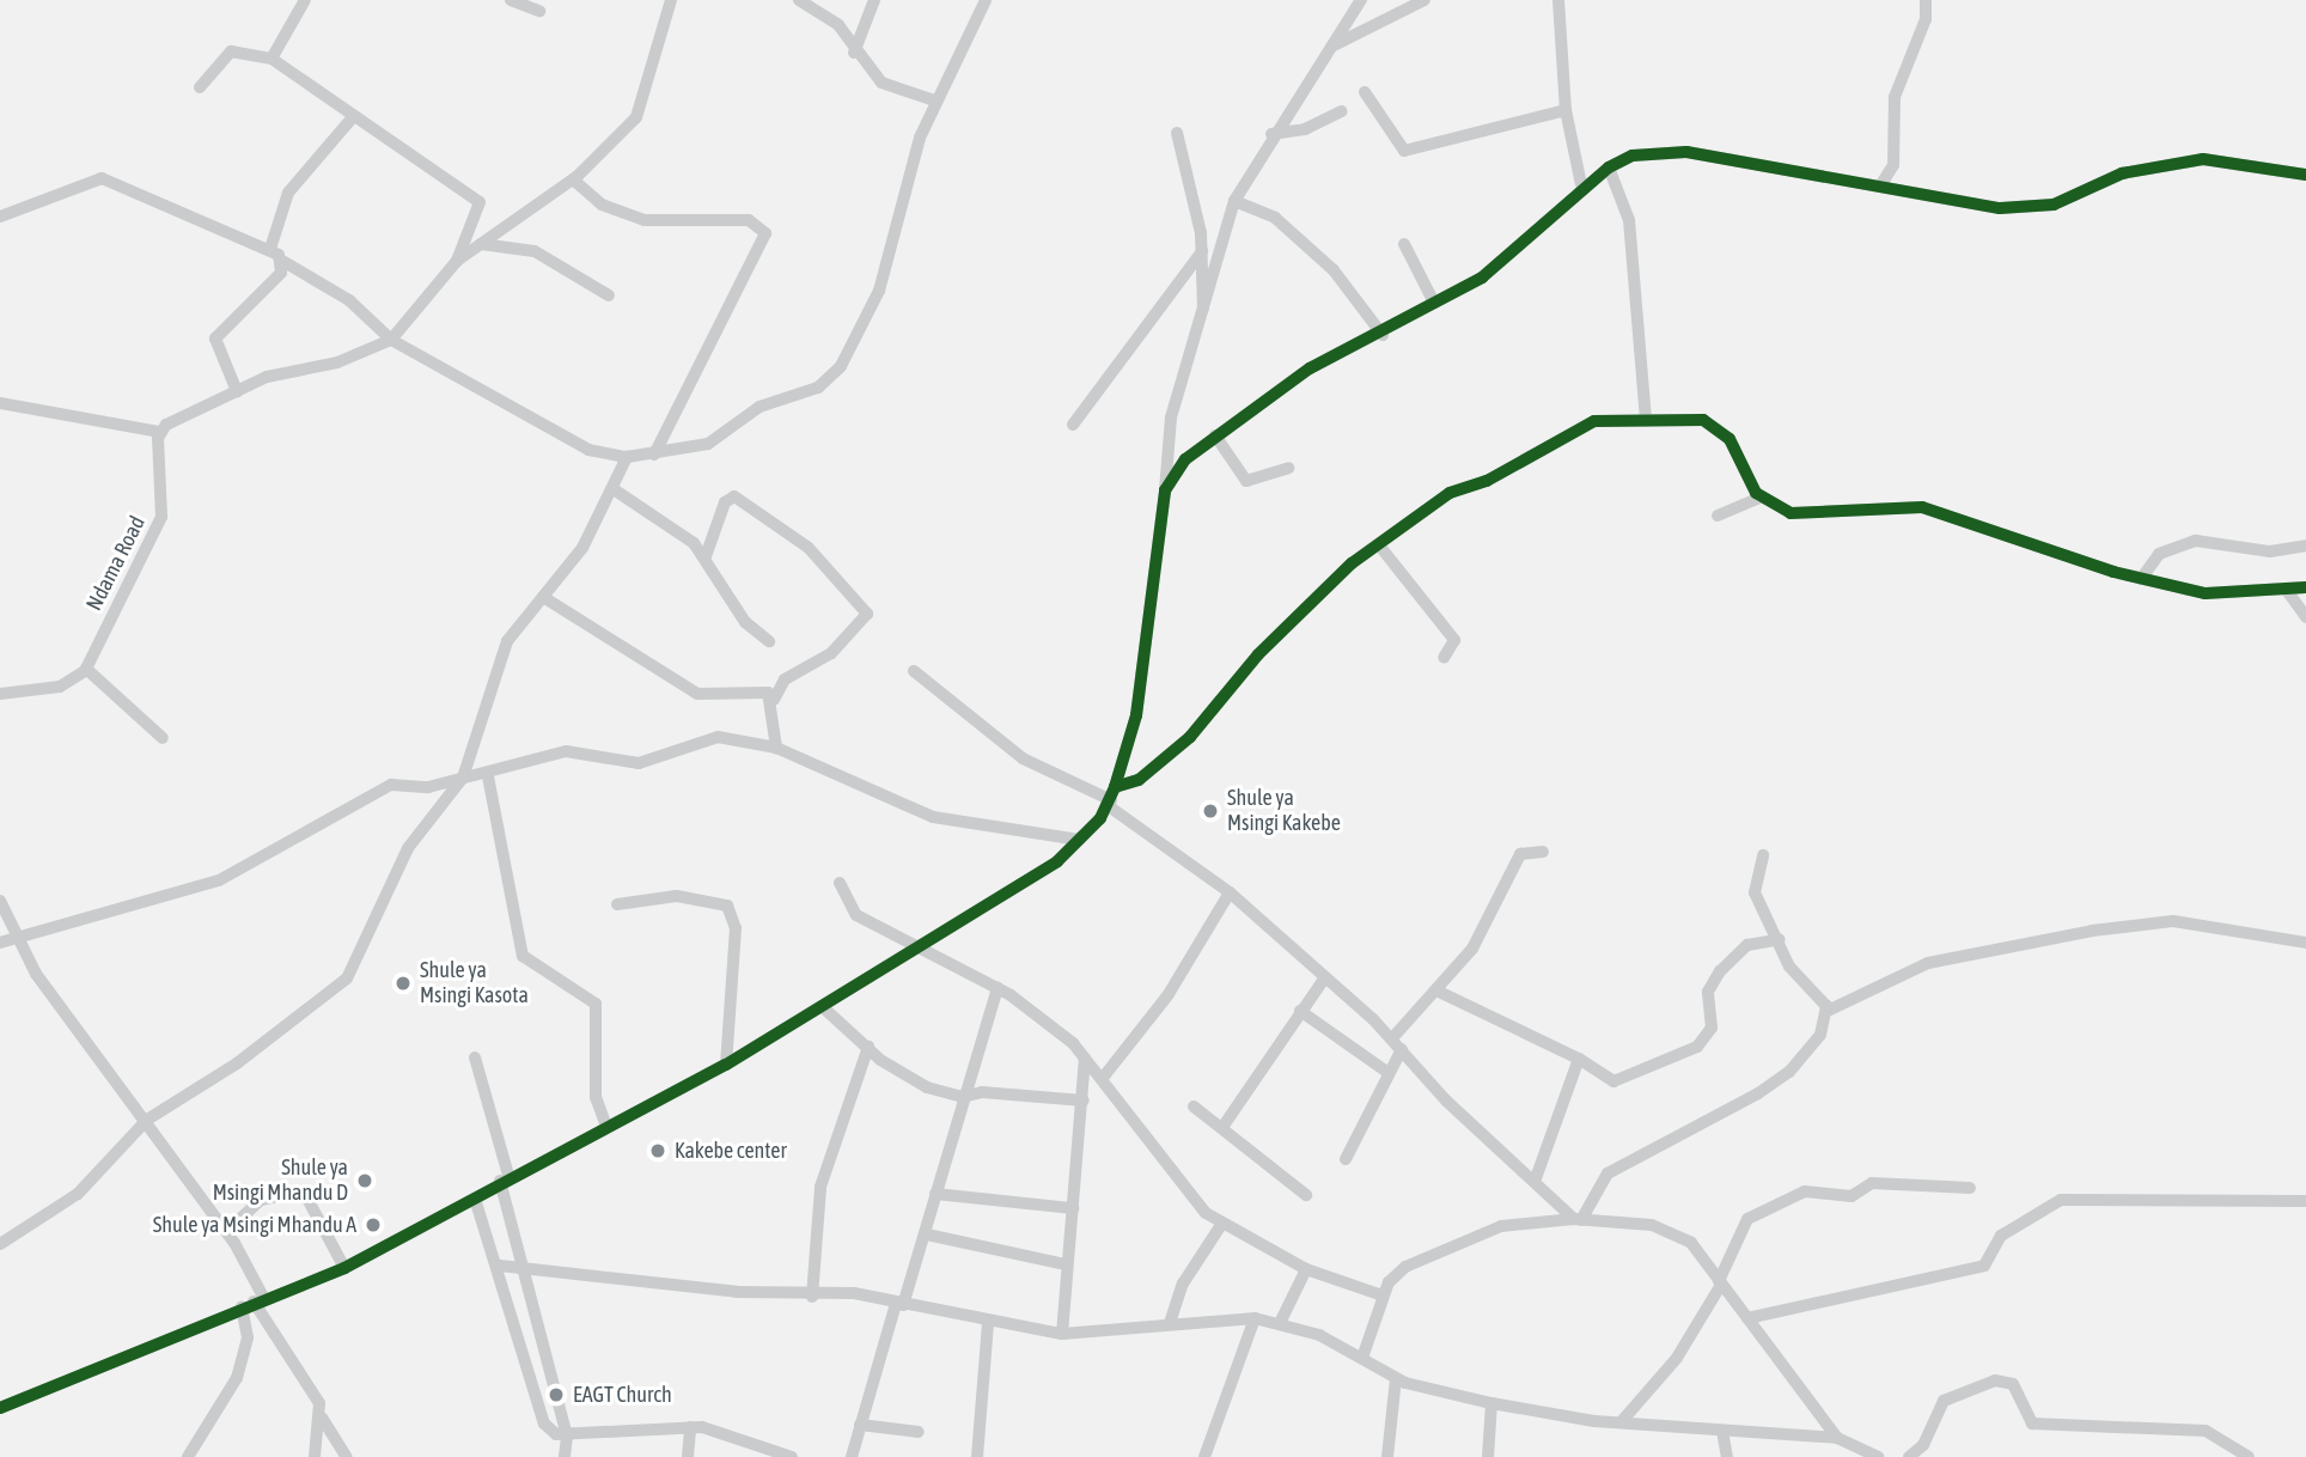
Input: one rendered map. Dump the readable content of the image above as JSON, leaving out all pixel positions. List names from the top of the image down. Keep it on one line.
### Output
{"streets":{"street":["Ndama Road"]},"places":["Shule ya Msingi Kakebe","Shule ya Msingi Kasota","Kakebe center","Shule ya Msingi Mhandu D","Shule ya Msingi Mhandu A","EAGT Church"]}
